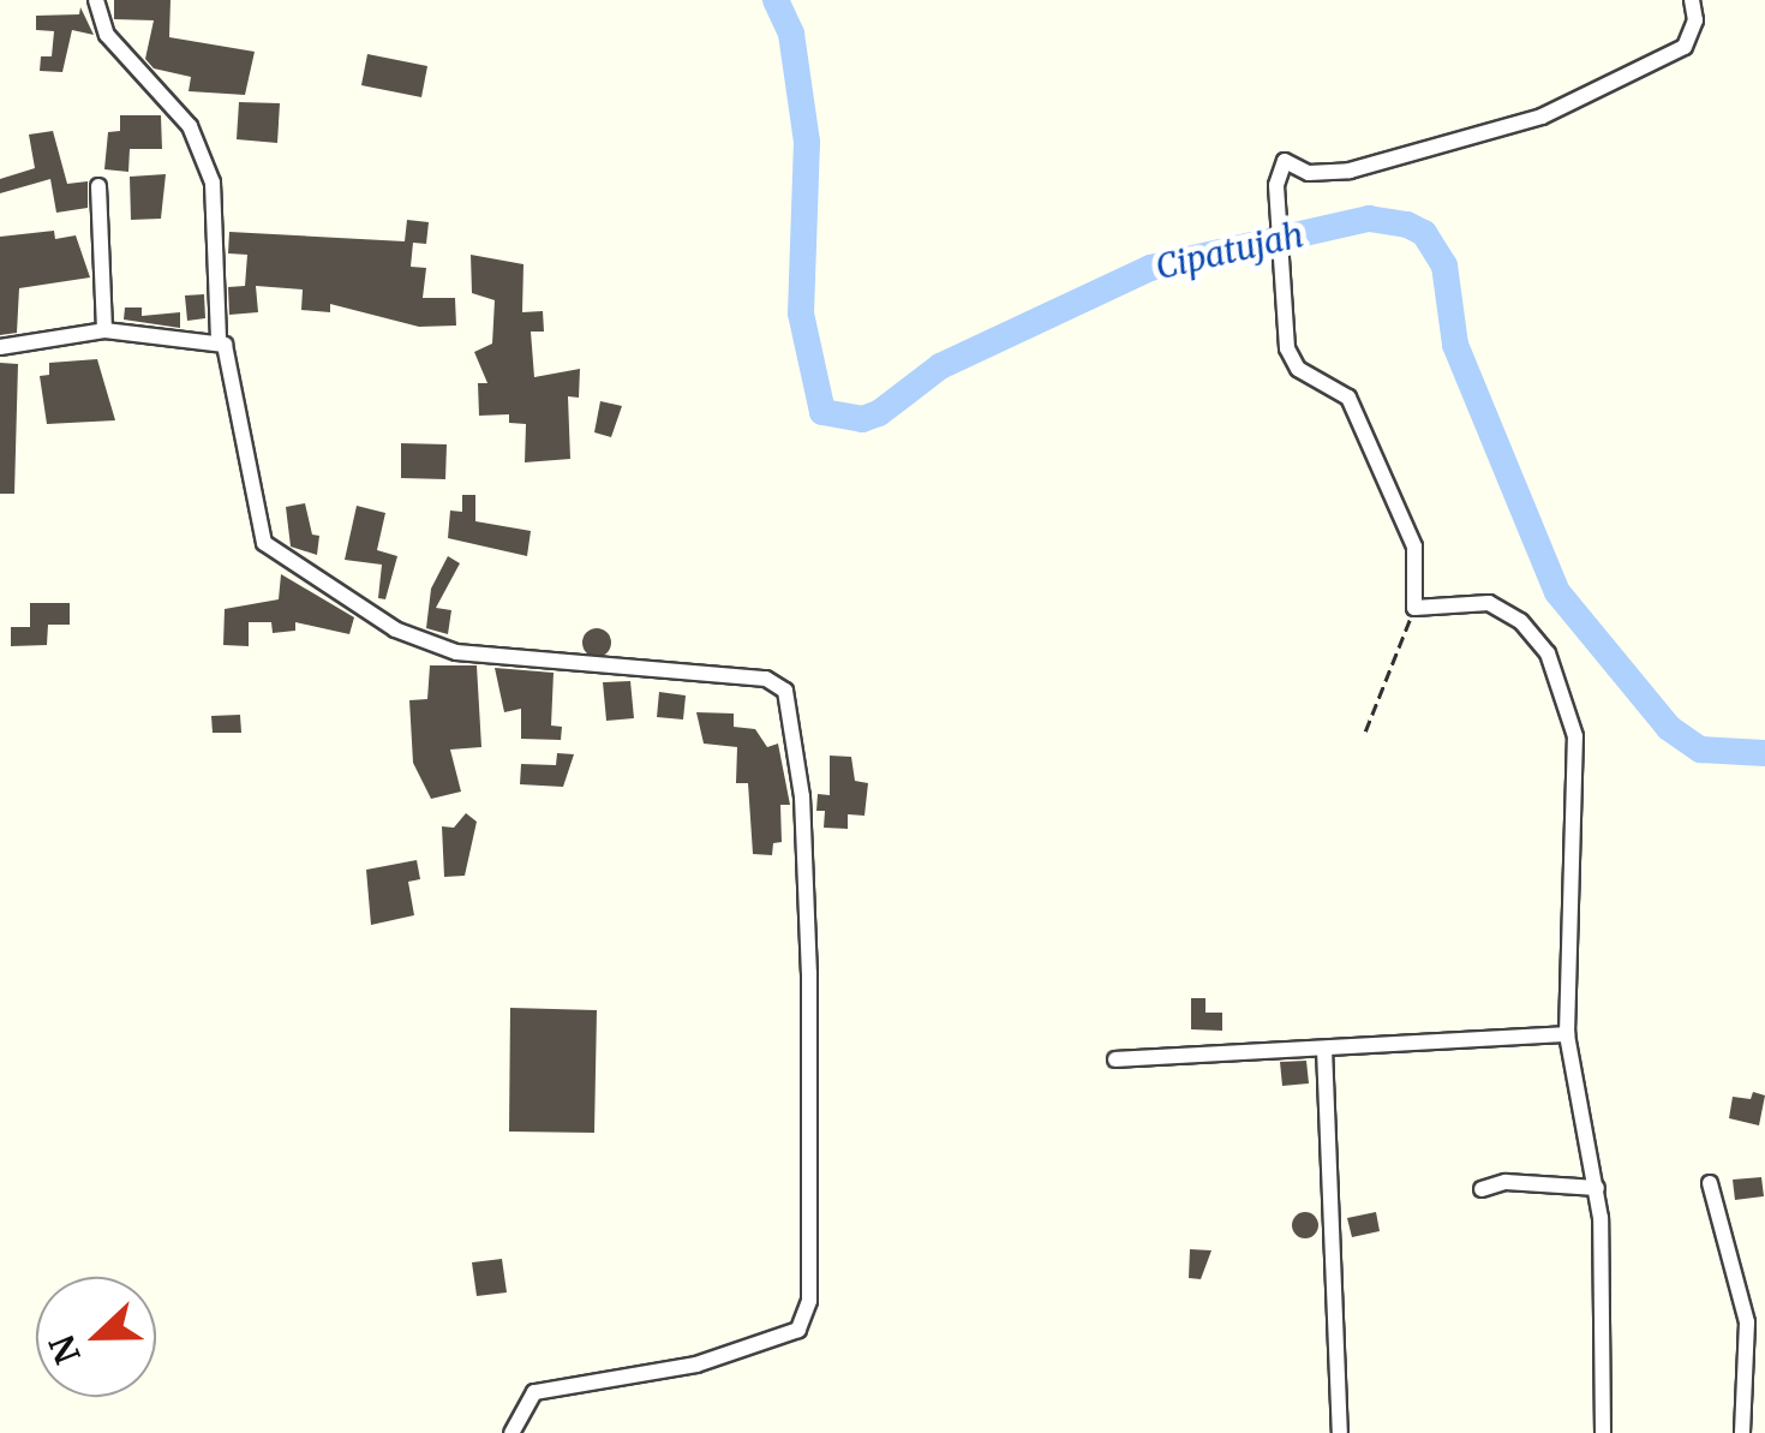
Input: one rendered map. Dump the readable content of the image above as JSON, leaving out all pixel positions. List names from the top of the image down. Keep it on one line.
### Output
{"water":["Cipatujah"],"north":"left"}
